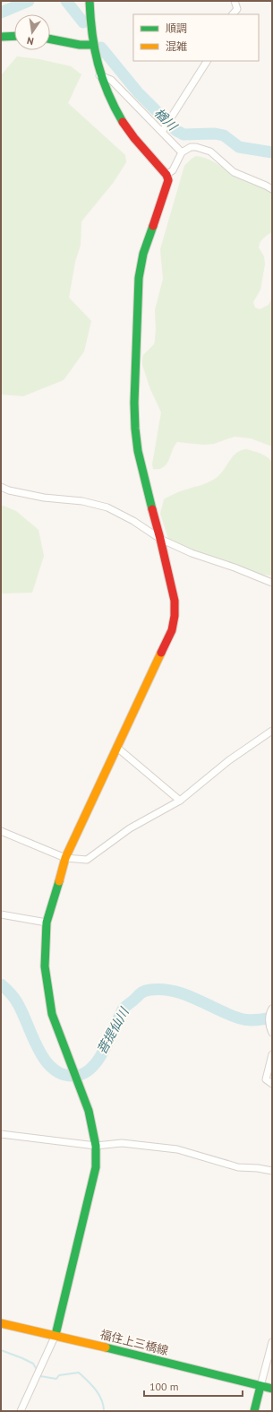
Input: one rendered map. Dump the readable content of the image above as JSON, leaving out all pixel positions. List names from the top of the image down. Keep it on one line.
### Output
{"streets":{"street":["福住上三橋線"]},"water":["楢川","菩提仙川"],"legend":["順調","混雑"],"scale_bar":"100 m","north":"bottom"}
